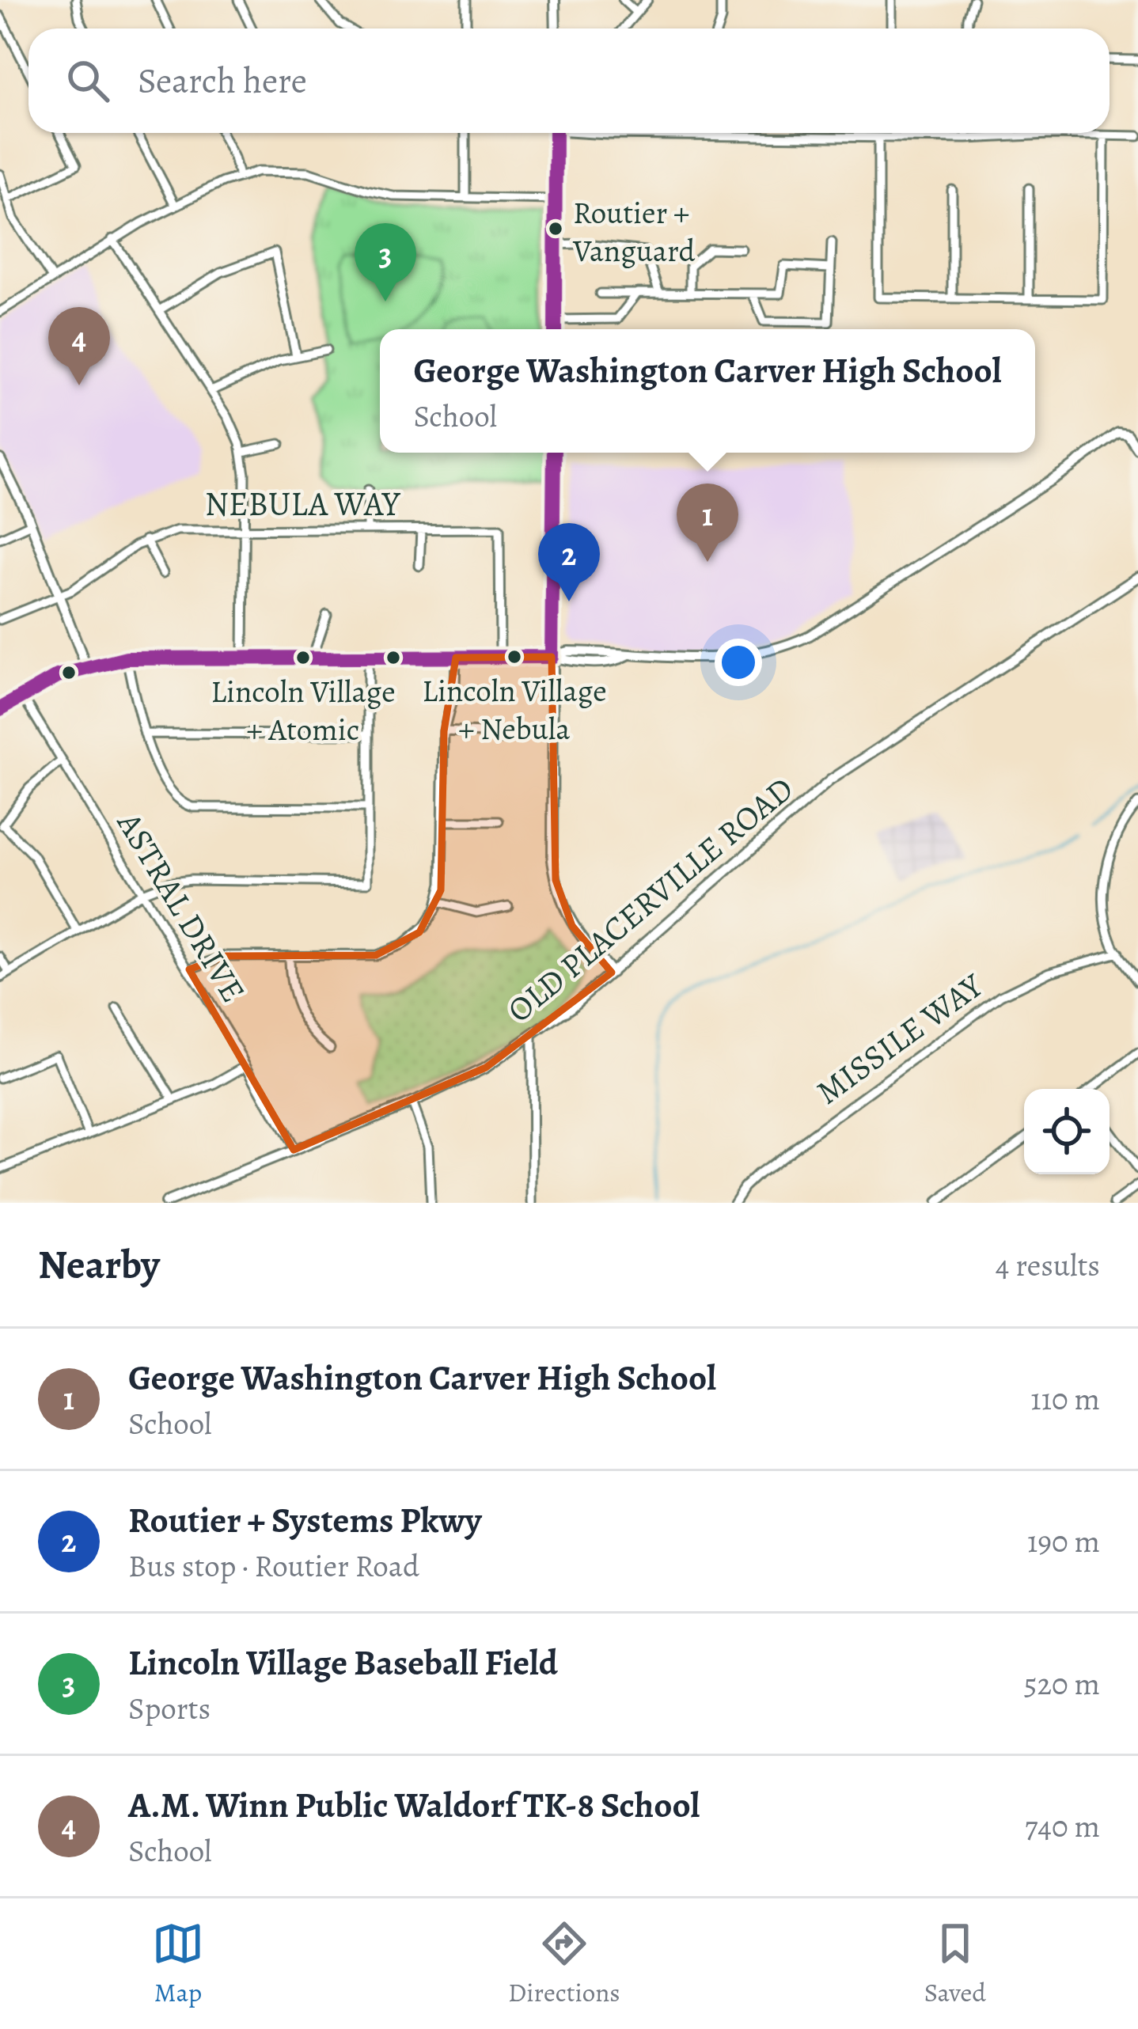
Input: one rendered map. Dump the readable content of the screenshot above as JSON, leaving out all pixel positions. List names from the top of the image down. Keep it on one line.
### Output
{"streets":{"street":["NEBULA WAY","OLD PLACERVILLE ROAD","ASTRAL DRIVE","MISSILE WAY"]},"crossings":[["OLD PLACERVILLE ROAD","ASTRAL DRIVE"]],"places":["Routier + Vanguard","Lincoln Village + Nebula","Lincoln Village + Atomic"],"page":{"search":"Search here","pins":["3","4","1","2"],"popup":["George Washington Carver High School","School"],"heading":["Nearby","4 results"],"list":[{"mark":"1","name":"George Washington Carver High School","note":"School","value":"110 m"},{"mark":"2","name":"Routier + Systems Pkwy","note":"Bus stop · Routier Road","value":"190 m"},{"mark":"3","name":"Lincoln Village Baseball Field","note":"Sports","value":"520 m"},{"mark":"4","name":"A.M. Winn Public Waldorf TK-8 School","note":"School","value":"740 m"}],"nav":["Map","Directions","Saved"]}}
